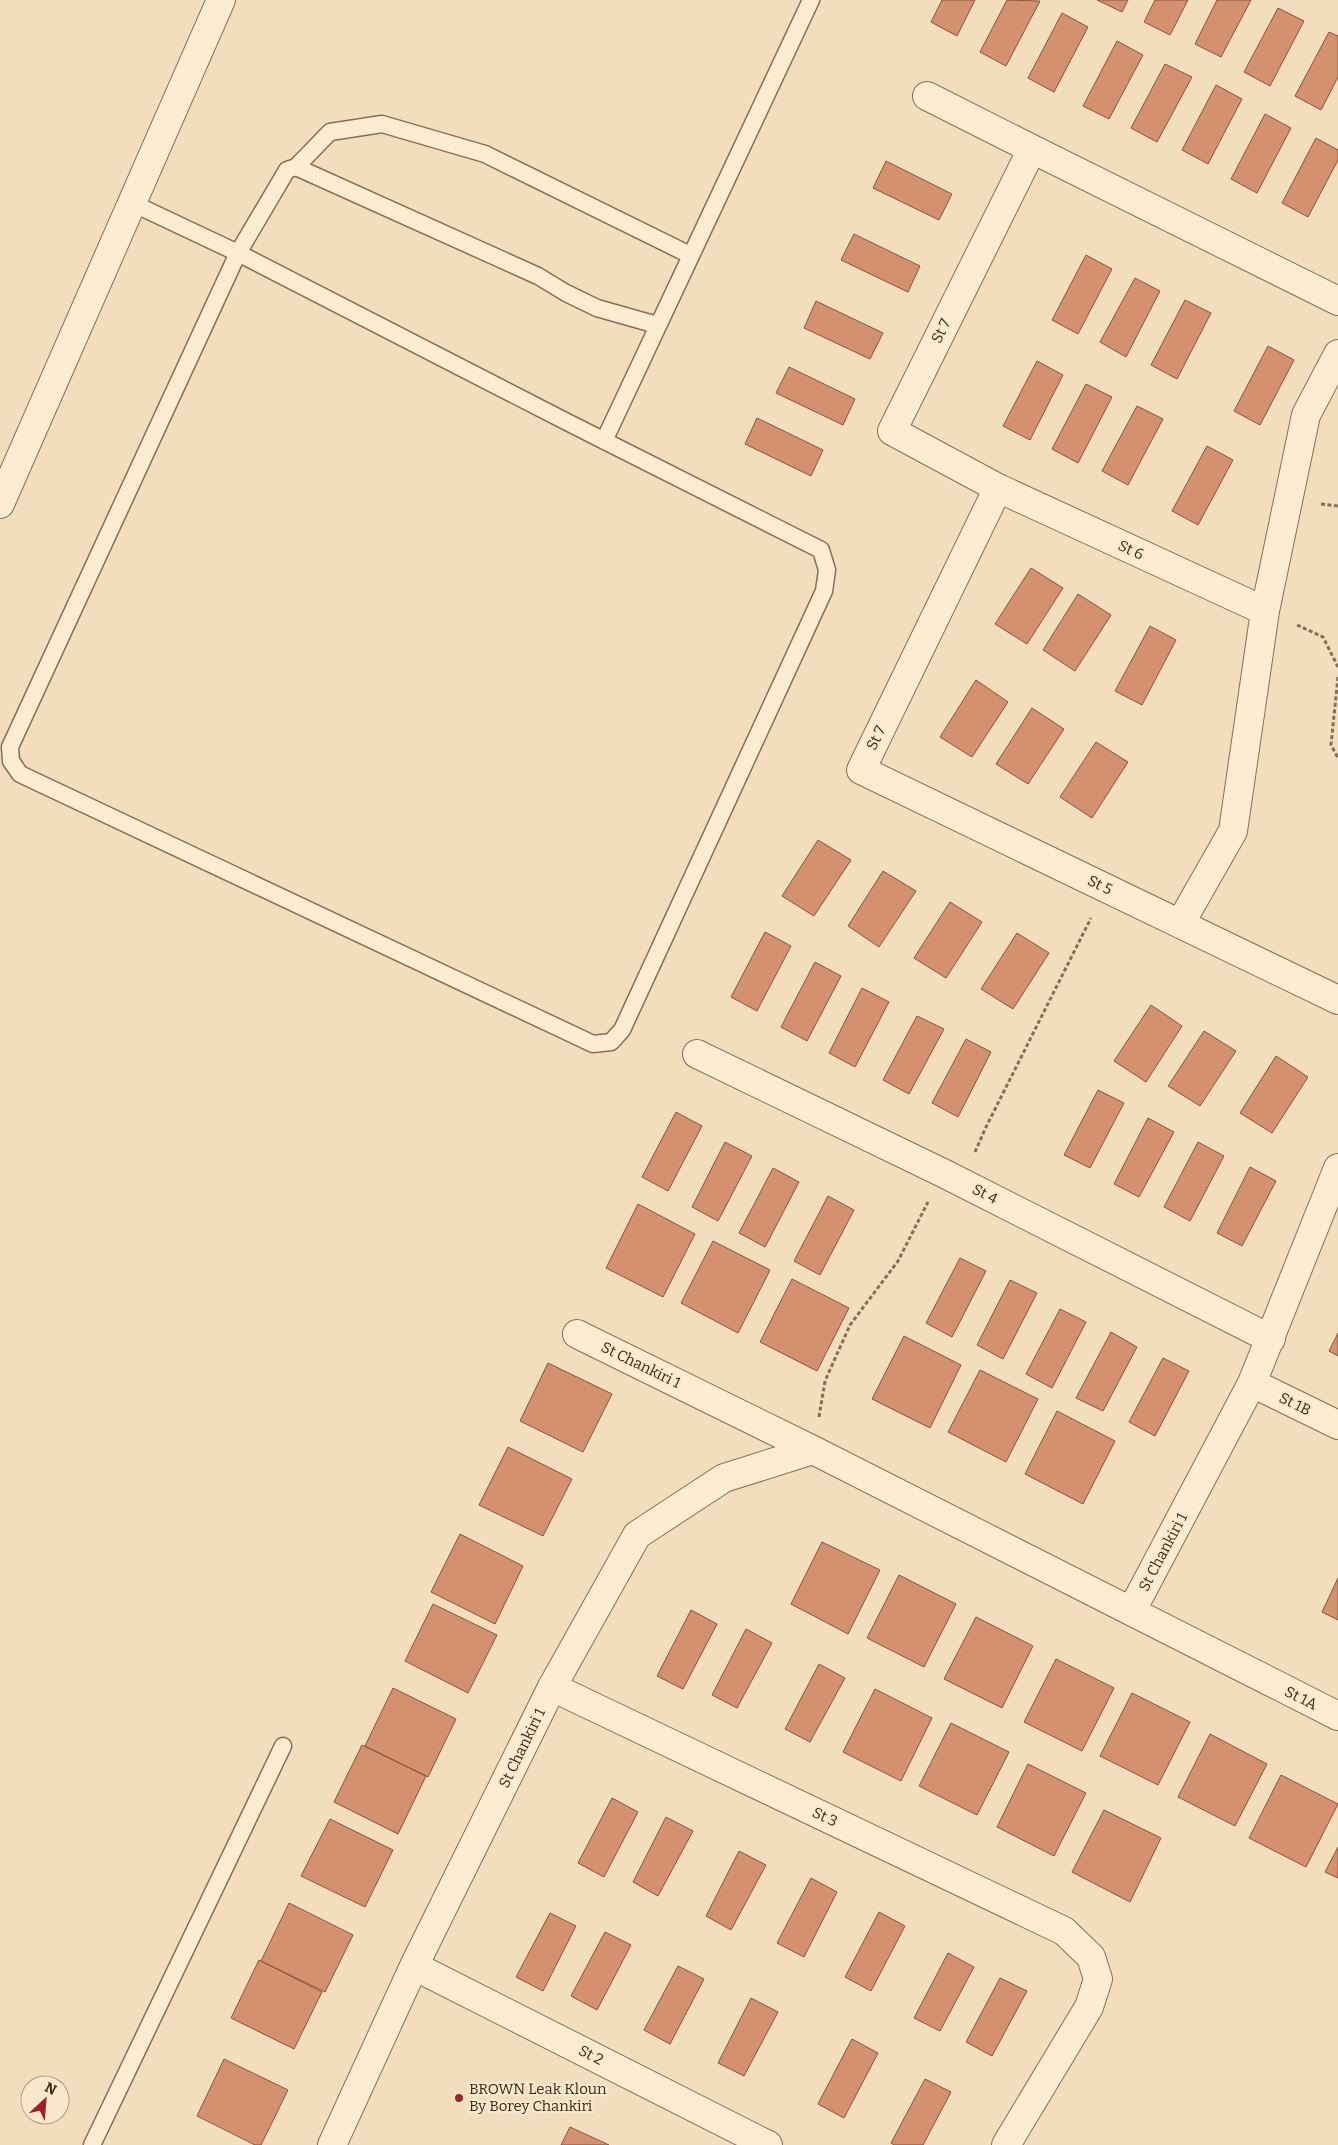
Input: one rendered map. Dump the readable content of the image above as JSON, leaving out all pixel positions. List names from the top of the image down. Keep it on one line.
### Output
{"streets":{"street":["St 7","St 6","St 5","St 4","St Chankiri 1","St 1B","St 1A","St 3","St 2"]},"crossings":[["St 7","St 6"],["St 7","St 5"],["St 4","St Chankiri 1"],["St Chankiri 1","St 1B"],["St Chankiri 1","St 1A"],["St Chankiri 1","St 3"],["St Chankiri 1","St 2"]],"places":["BROWN Leak Kloun By Borey Chankiri"],"north":"top right"}
